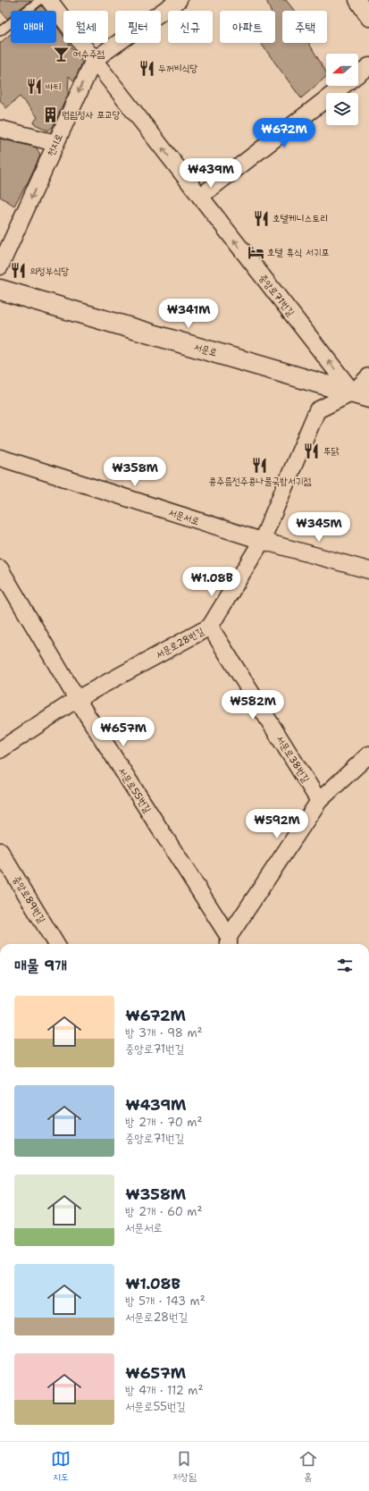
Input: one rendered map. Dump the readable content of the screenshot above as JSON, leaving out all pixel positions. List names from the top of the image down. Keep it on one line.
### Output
{"streets":{"street":["천지로","중앙로71번길","서문로","서문서로","서문로28번길","서문로38번길","서문로55번길","중앙로89번길"]},"crossings":[["천지로","중앙로71번길"],["중앙로71번길","서문로"],["중앙로71번길","서문로28번길"],["서문로","서문로28번길"],["서문서로","서문로28번길"],["서문로28번길","서문로38번길"],["서문로28번길","서문로55번길"]],"one_way":["천지로","중앙로71번길"],"places":{"bar":["여수주점"],"restaurant":["두꺼비식당","바티","호텔케니스토리","의정부식당","뚜닭","콩주름전주콩나물국밥서귀점"],"building":["법림정사 포교당"],"hotel":["호텔 휴식 서귀포"]},"north":"left","page":{"chip":["매매","월세","필터","신규","아파트","주택"],"price":["₩672M","₩439M","₩341M","₩358M","₩345M","₩1.08B","₩582M","₩657M","₩592M"],"heading":"매물 9개","list":[{"name":"₩672M","note":"방 3개 · 98 m² · 중앙로71번길"},{"name":"₩439M","note":"방 2개 · 70 m² · 중앙로71번길"},{"name":"₩358M","note":"방 2개 · 60 m² · 서문서로"},{"name":"₩1.08B","note":"방 5개 · 143 m² · 서문로28번길"},{"name":"₩657M","note":"방 4개 · 112 m² · 서문로55번길"}],"tabs":["지도","저장됨","홈"]}}
